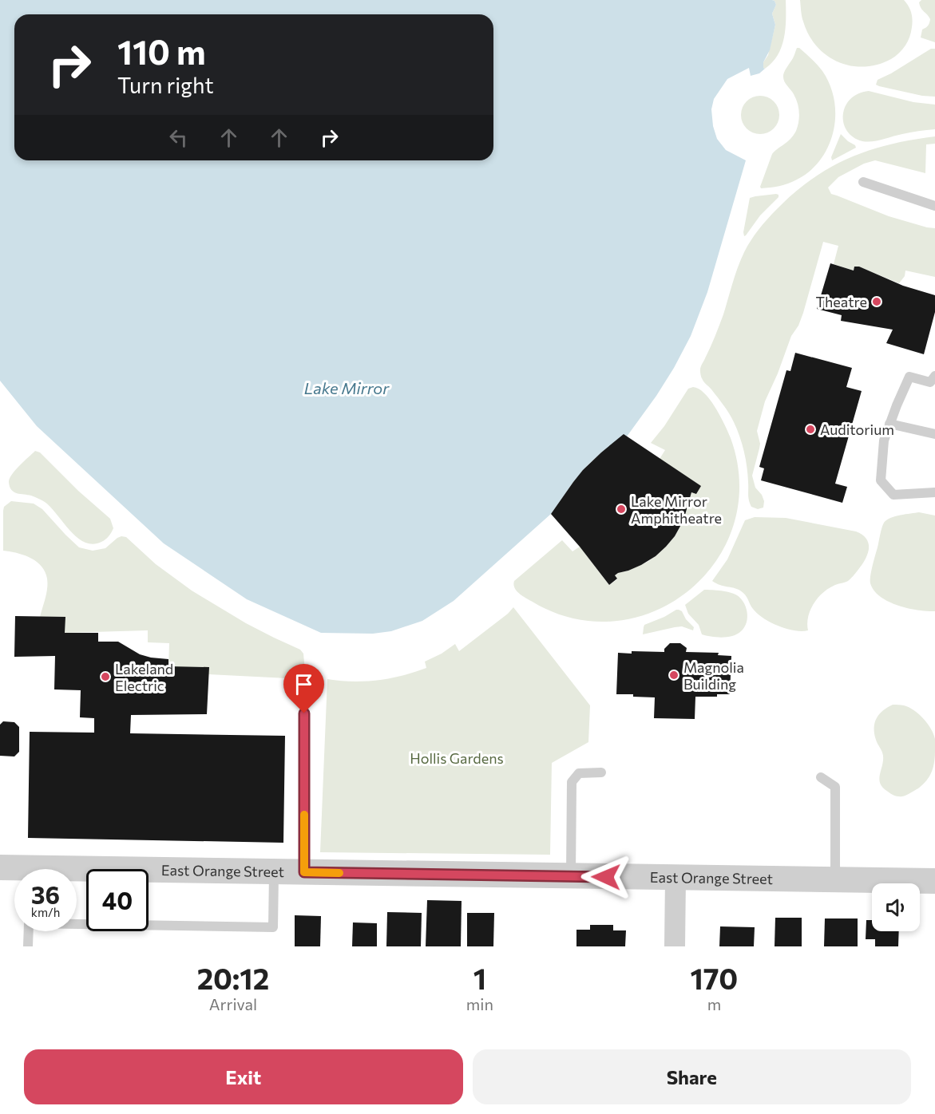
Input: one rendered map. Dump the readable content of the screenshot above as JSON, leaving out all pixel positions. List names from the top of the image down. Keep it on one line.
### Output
{"streets":{"street":["East Orange Street"]},"water":["Lake Mirror"],"parks":["Hollis Gardens"],"places":["Theatre","Auditorium","Lake Mirror Amphitheatre","Magnolia Building","Lakeland Electric"],"page":{"turn":["110 m","Turn right"],"speed":"36 km/h","limit":"40","eta":["20:12","Arrival","1","min","170","m"],"buttons":["Exit","Share"]}}
